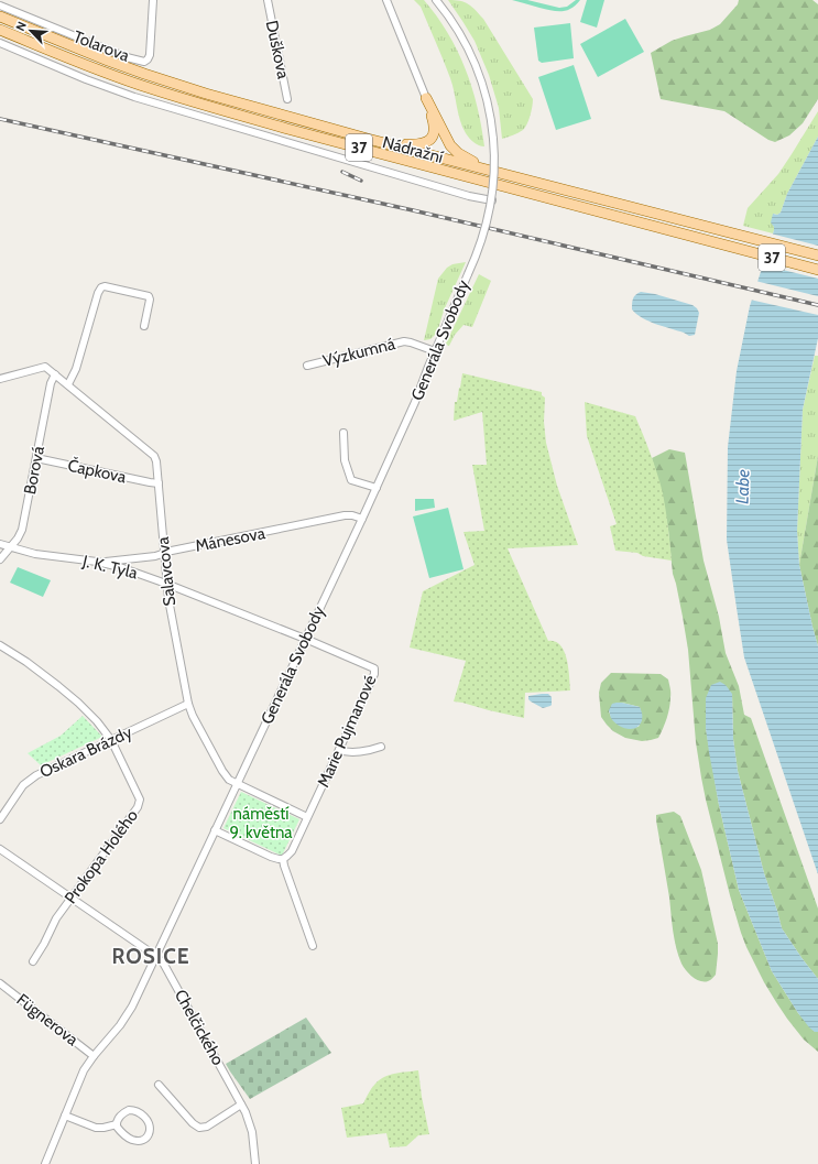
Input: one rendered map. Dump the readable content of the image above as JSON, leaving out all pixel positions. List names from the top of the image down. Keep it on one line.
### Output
{"streets":{"main road":["37","Nádražní"],"street":["Tolarova","Duškova","Generála Svobody","Výzkumná","Borová","Čapkova","Mánesova","J. K. Tyla","Salavcova","Marie Pujmanové","Oskara Brázdy","Prokopa Holého","Fügnerova","Chelčického"]},"crossings":[["Generála Svobody","Výzkumná"],["Generála Svobody","Mánesova"],["Generála Svobody","J. K. Tyla"],["Generála Svobody","Salavcova"],["Generála Svobody","Marie Pujmanové"],["Generála Svobody","Fügnerova"],["Generála Svobody","Chelčického"],["Borová","Čapkova"],["Borová","J. K. Tyla"],["Borová","Salavcova"],["Čapkova","Salavcova"],["Mánesova","J. K. Tyla"],["Mánesova","Salavcova"],["J. K. Tyla","Salavcova"],["J. K. Tyla","Marie Pujmanové"],["Salavcova","Oskara Brázdy"],["Oskara Brázdy","Prokopa Holého"],["Prokopa Holého","Chelčického"]],"districts":["ROSICE"],"water":["Labe"],"parks":["náměstí 9. května"],"north":"top left"}
